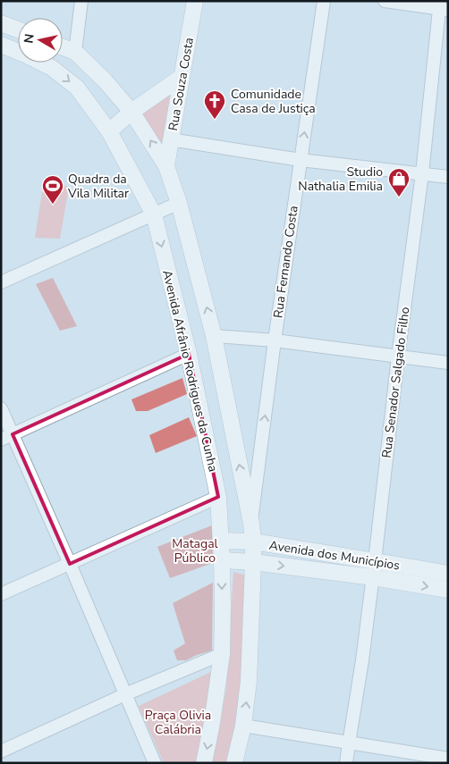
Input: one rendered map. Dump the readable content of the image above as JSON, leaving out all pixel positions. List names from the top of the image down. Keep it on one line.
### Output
{"streets":{"street":["Rua Souza Costa","Rua Fernando Costa","Avenida Afrânio Rodrigues da Cunha","Rua Senador Salgado Filho","Avenida dos Municípios"]},"crossings":[["Avenida Afrânio Rodrigues da Cunha","Avenida dos Municípios"],["Rua Senador Salgado Filho","Avenida dos Municípios"]],"parks":["Matagal Público","Praça Olivia Calábria"],"places":{"church":["Comunidade Casa de Justiça"],"shop":["Studio Nathalia Emilia"],"sports":["Quadra da Vila Militar"]},"north":"left"}
